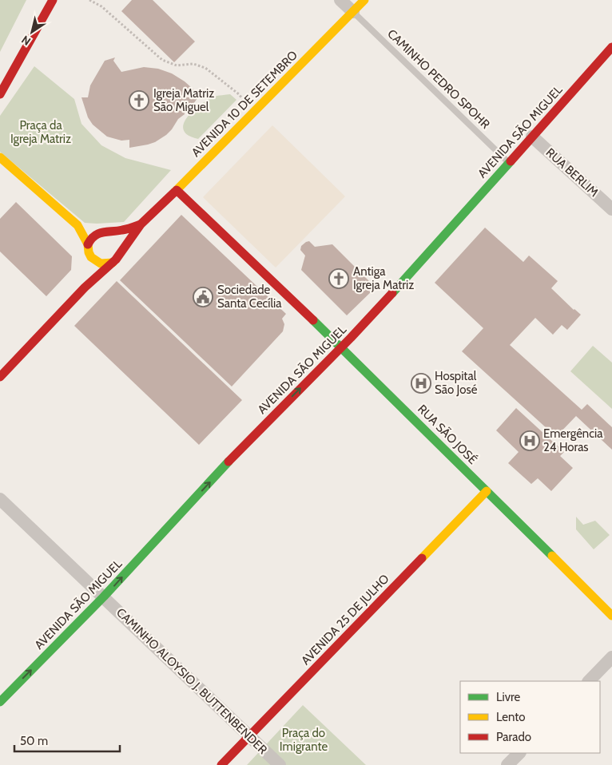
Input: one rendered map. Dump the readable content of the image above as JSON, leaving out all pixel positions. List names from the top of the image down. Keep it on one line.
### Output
{"streets":{"main road":["AVENIDA 10 DE SETEMBRO","AVENIDA SÃO MIGUEL","RUA SÃO JOSÉ","AVENIDA 25 DE JULHO"],"street":["RUA BERLIM","CAMINHO ALOYSIO J. BUTTENBENDER"],"lane":["CAMINHO PEDRO SPOHR"]},"crossings":[["CAMINHO PEDRO SPOHR","AVENIDA 10 DE SETEMBRO"],["CAMINHO PEDRO SPOHR","AVENIDA SÃO MIGUEL"],["AVENIDA 10 DE SETEMBRO","RUA SÃO JOSÉ"],["AVENIDA SÃO MIGUEL","RUA BERLIM"],["AVENIDA SÃO MIGUEL","RUA SÃO JOSÉ"],["AVENIDA SÃO MIGUEL","CAMINHO ALOYSIO J. BUTTENBENDER"],["RUA SÃO JOSÉ","AVENIDA 25 DE JULHO"],["AVENIDA 25 DE JULHO","CAMINHO ALOYSIO J. BUTTENBENDER"]],"one_way":["AVENIDA SÃO MIGUEL"],"parks":["Praça da Igreja Matriz","Praça do Imigrante"],"places":{"church":["Igreja Matriz São Miguel","Antiga Igreja Matriz"],"public building":["Sociedade Santa Cecília"],"hospital":["Hospital São José","Emergência 24 Horas"]},"legend":["Livre","Lento","Parado"],"scale_bar":"50 m","north":"bottom left"}
